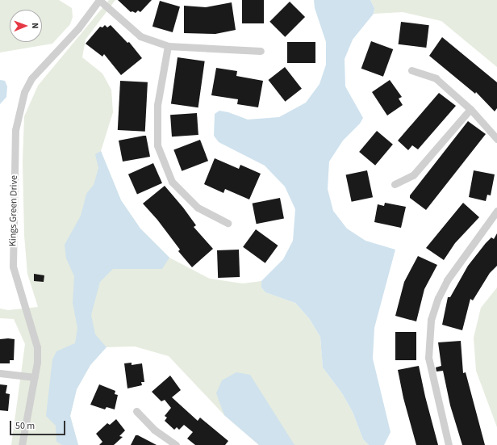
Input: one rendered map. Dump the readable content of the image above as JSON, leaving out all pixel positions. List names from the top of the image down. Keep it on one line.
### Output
{"streets":{"street":["Kings Green Drive"]},"scale_bar":"50 m","north":"right"}
